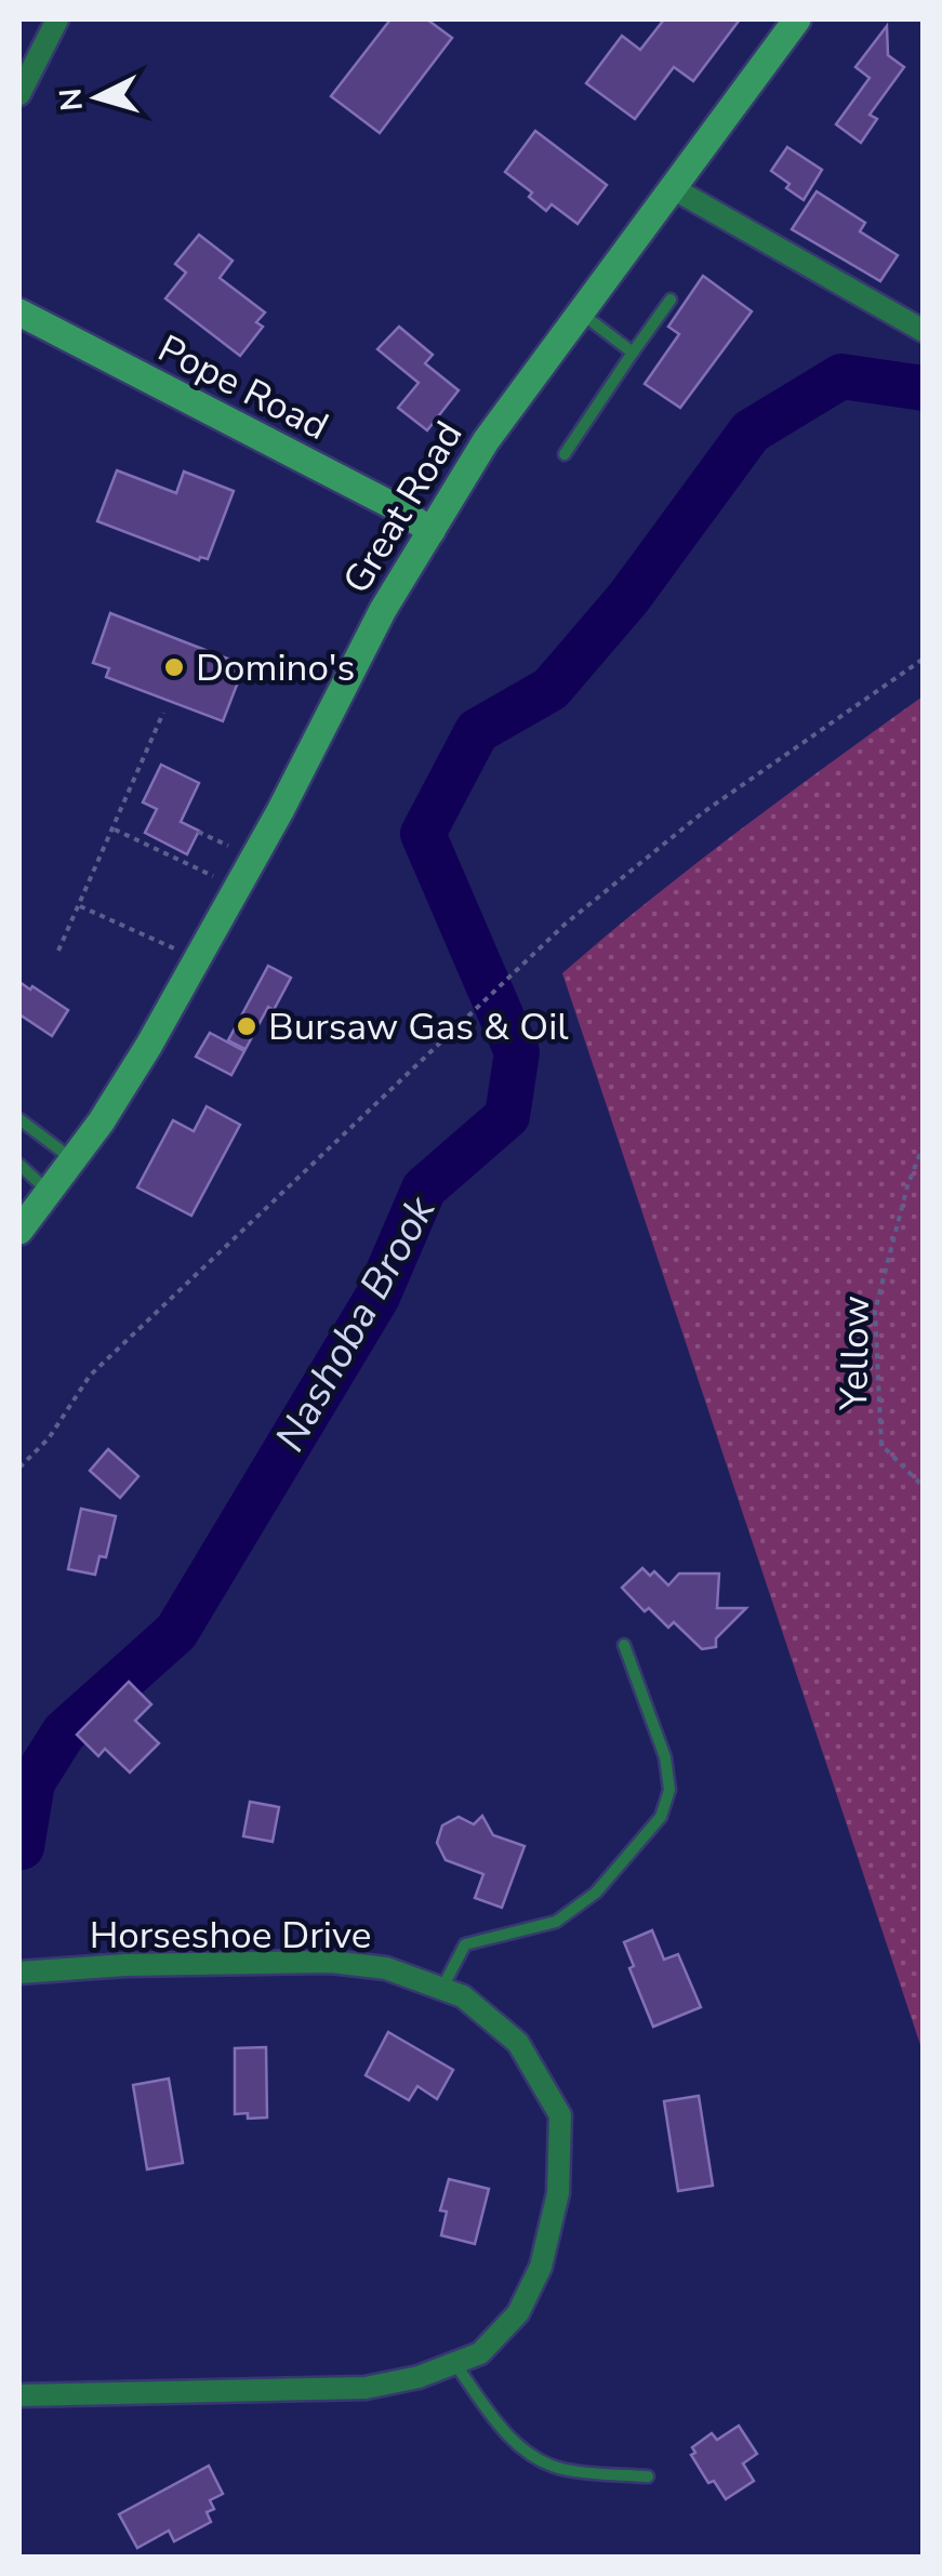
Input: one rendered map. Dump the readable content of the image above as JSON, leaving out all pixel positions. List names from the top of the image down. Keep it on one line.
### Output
{"streets":{"main road":["Pope Road","Great Road"],"street":["Horseshoe Drive"],"path":["Yellow"]},"crossings":[["Pope Road","Great Road"]],"water":["Nashoba Brook"],"places":["Domino's","Bursaw Gas & Oil"],"north":"left"}
